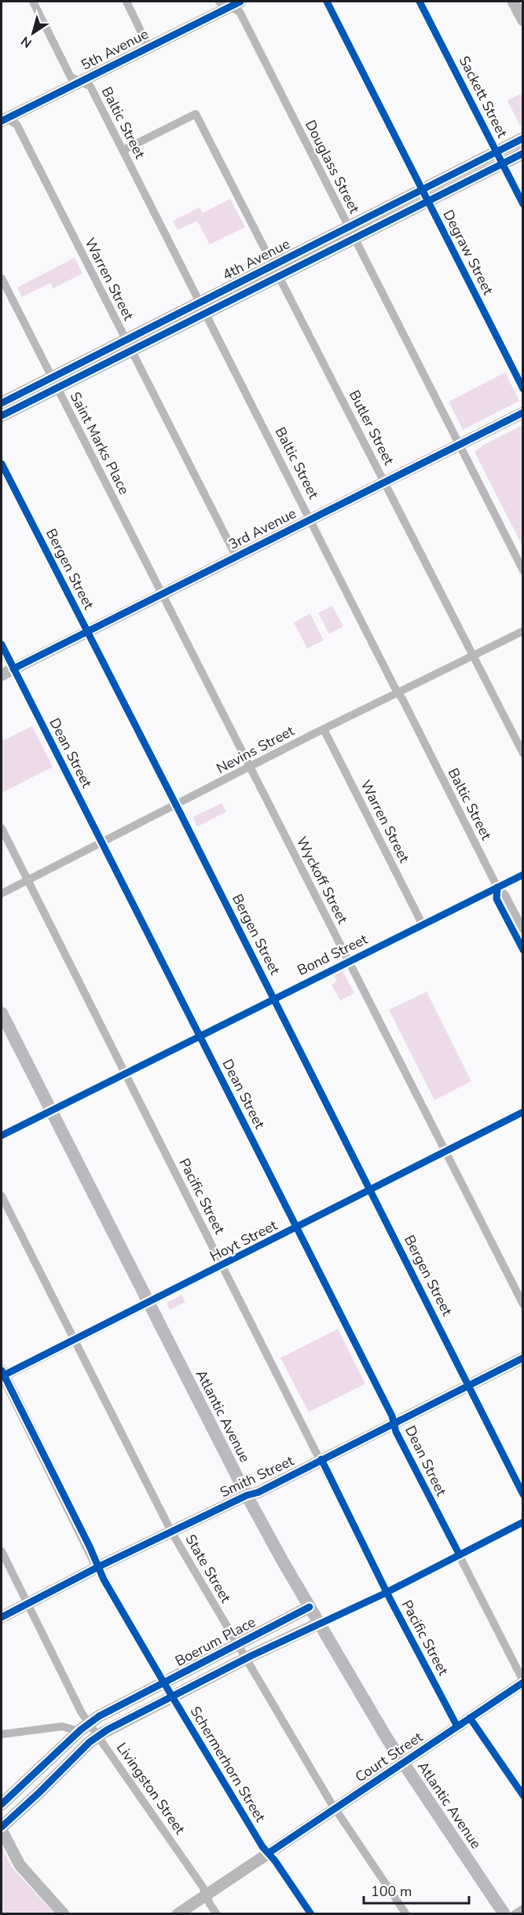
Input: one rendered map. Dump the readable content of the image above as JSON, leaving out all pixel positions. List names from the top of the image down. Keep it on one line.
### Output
{"streets":{"main road":["5th Avenue","4th Avenue","3rd Avenue","Atlantic Avenue","Smith Street","Boerum Place","Court Street","Schermerhorn Street"],"street":["Sackett Street","Baltic Street","Douglass Street","Degraw Street","Warren Street","Butler Street","Saint Marks Place","Bergen Street","Nevins Street","Dean Street","Wyckoff Street","Bond Street","Pacific Street","Hoyt Street","State Street","Livingston Street"]},"crossings":[["5th Avenue","Baltic Street"],["5th Avenue","Douglass Street"],["5th Avenue","Warren Street"],["Sackett Street","4th Avenue"],["Baltic Street","4th Avenue"],["Baltic Street","Butler Street"],["Baltic Street","3rd Avenue"],["Baltic Street","Nevins Street"],["Baltic Street","Bond Street"],["Douglass Street","4th Avenue"],["Douglass Street","3rd Avenue"],["Degraw Street","4th Avenue"],["4th Avenue","Warren Street"],["4th Avenue","Butler Street"],["4th Avenue","Saint Marks Place"],["Warren Street","3rd Avenue"],["Warren Street","Nevins Street"],["Warren Street","Bond Street"],["Butler Street","3rd Avenue"],["Butler Street","Nevins Street"],["Saint Marks Place","3rd Avenue"],["Saint Marks Place","Wyckoff Street"],["3rd Avenue","Bergen Street"],["3rd Avenue","Dean Street"],["3rd Avenue","Wyckoff Street"],["Bergen Street","Nevins Street"],["Bergen Street","Bond Street"],["Bergen Street","Hoyt Street"],["Bergen Street","Smith Street"],["Nevins Street","Dean Street"],["Nevins Street","Wyckoff Street"],["Nevins Street","Pacific Street"],["Dean Street","Bond Street"],["Dean Street","Hoyt Street"],["Dean Street","Smith Street"],["Dean Street","Boerum Place"],["Dean Street","Court Street"],["Wyckoff Street","Bond Street"],["Wyckoff Street","Hoyt Street"],["Bond Street","Pacific Street"],["Bond Street","Atlantic Avenue"],["Pacific Street","Hoyt Street"],["Pacific Street","Smith Street"],["Pacific Street","Boerum Place"],["Pacific Street","Court Street"],["Hoyt Street","Atlantic Avenue"],["Hoyt Street","State Street"],["Hoyt Street","Schermerhorn Street"],["Atlantic Avenue","Smith Street"],["Atlantic Avenue","Boerum Place"],["Atlantic Avenue","Court Street"],["Smith Street","State Street"],["Smith Street","Schermerhorn Street"],["Smith Street","Livingston Street"],["State Street","Boerum Place"],["State Street","Court Street"],["Boerum Place","Schermerhorn Street"],["Boerum Place","Livingston Street"],["Court Street","Schermerhorn Street"],["Court Street","Livingston Street"]],"scale_bar":"100 m","north":"bottom left"}
